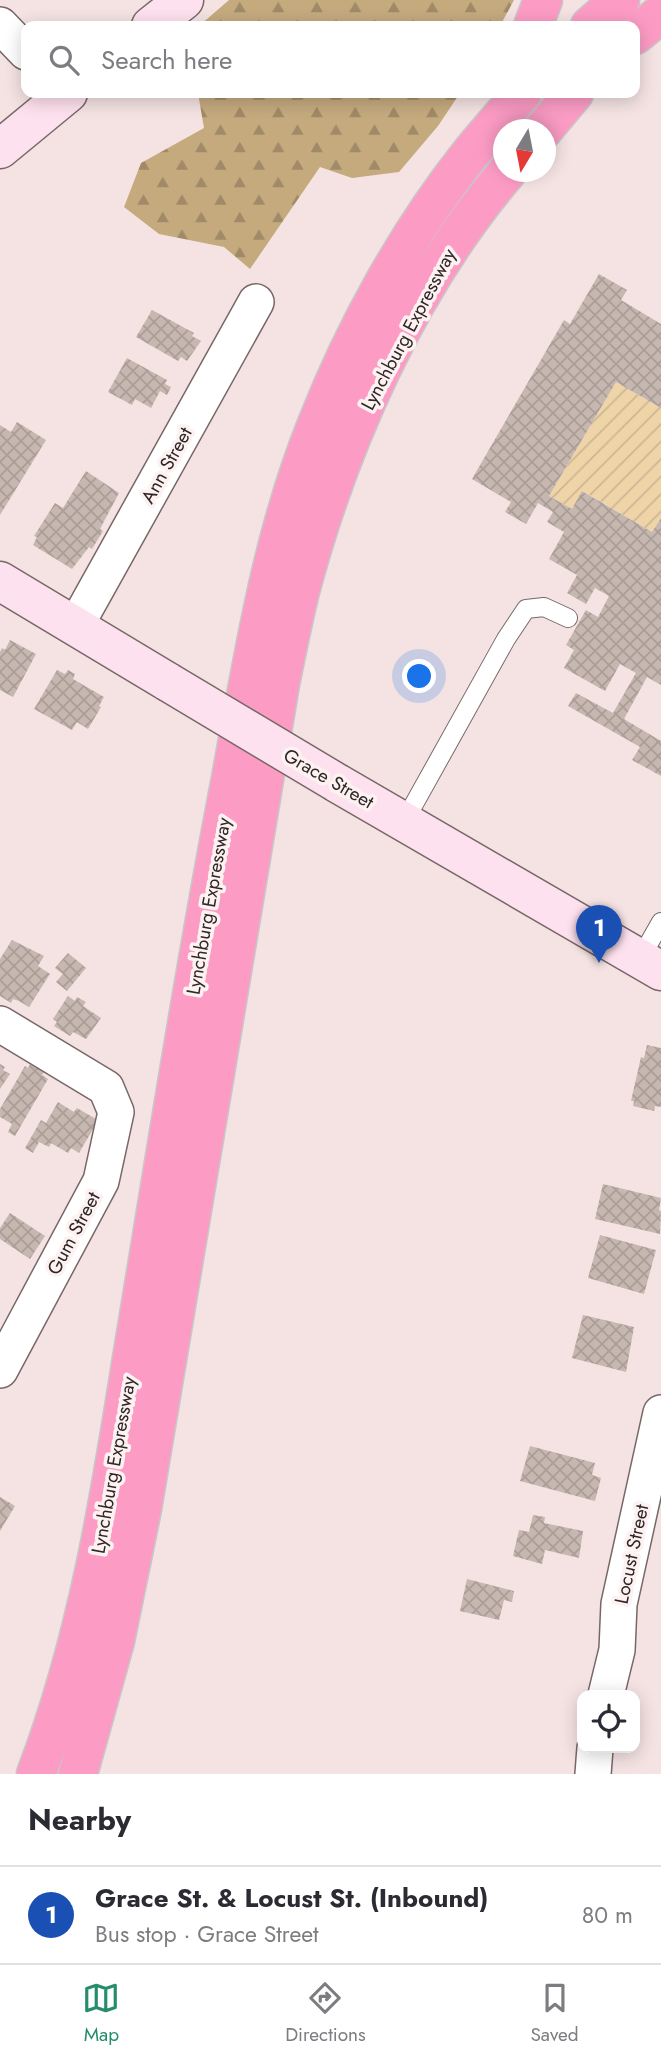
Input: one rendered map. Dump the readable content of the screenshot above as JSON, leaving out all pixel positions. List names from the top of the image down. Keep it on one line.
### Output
{"streets":{"highway":["Lynchburg Expressway"],"main road":["Grace Street"],"street":["Ann Street","Gum Street","Locust Street"]},"crossings":[["Ann Street","Grace Street"]],"north":"bottom","page":{"search":"Search here","pins":"1","heading":"Nearby","list":[{"mark":"1","name":"Grace St. & Locust St. (Inbound)","note":"Bus stop · Grace Street","value":"80 m"}],"nav":["Map","Directions","Saved"]}}
